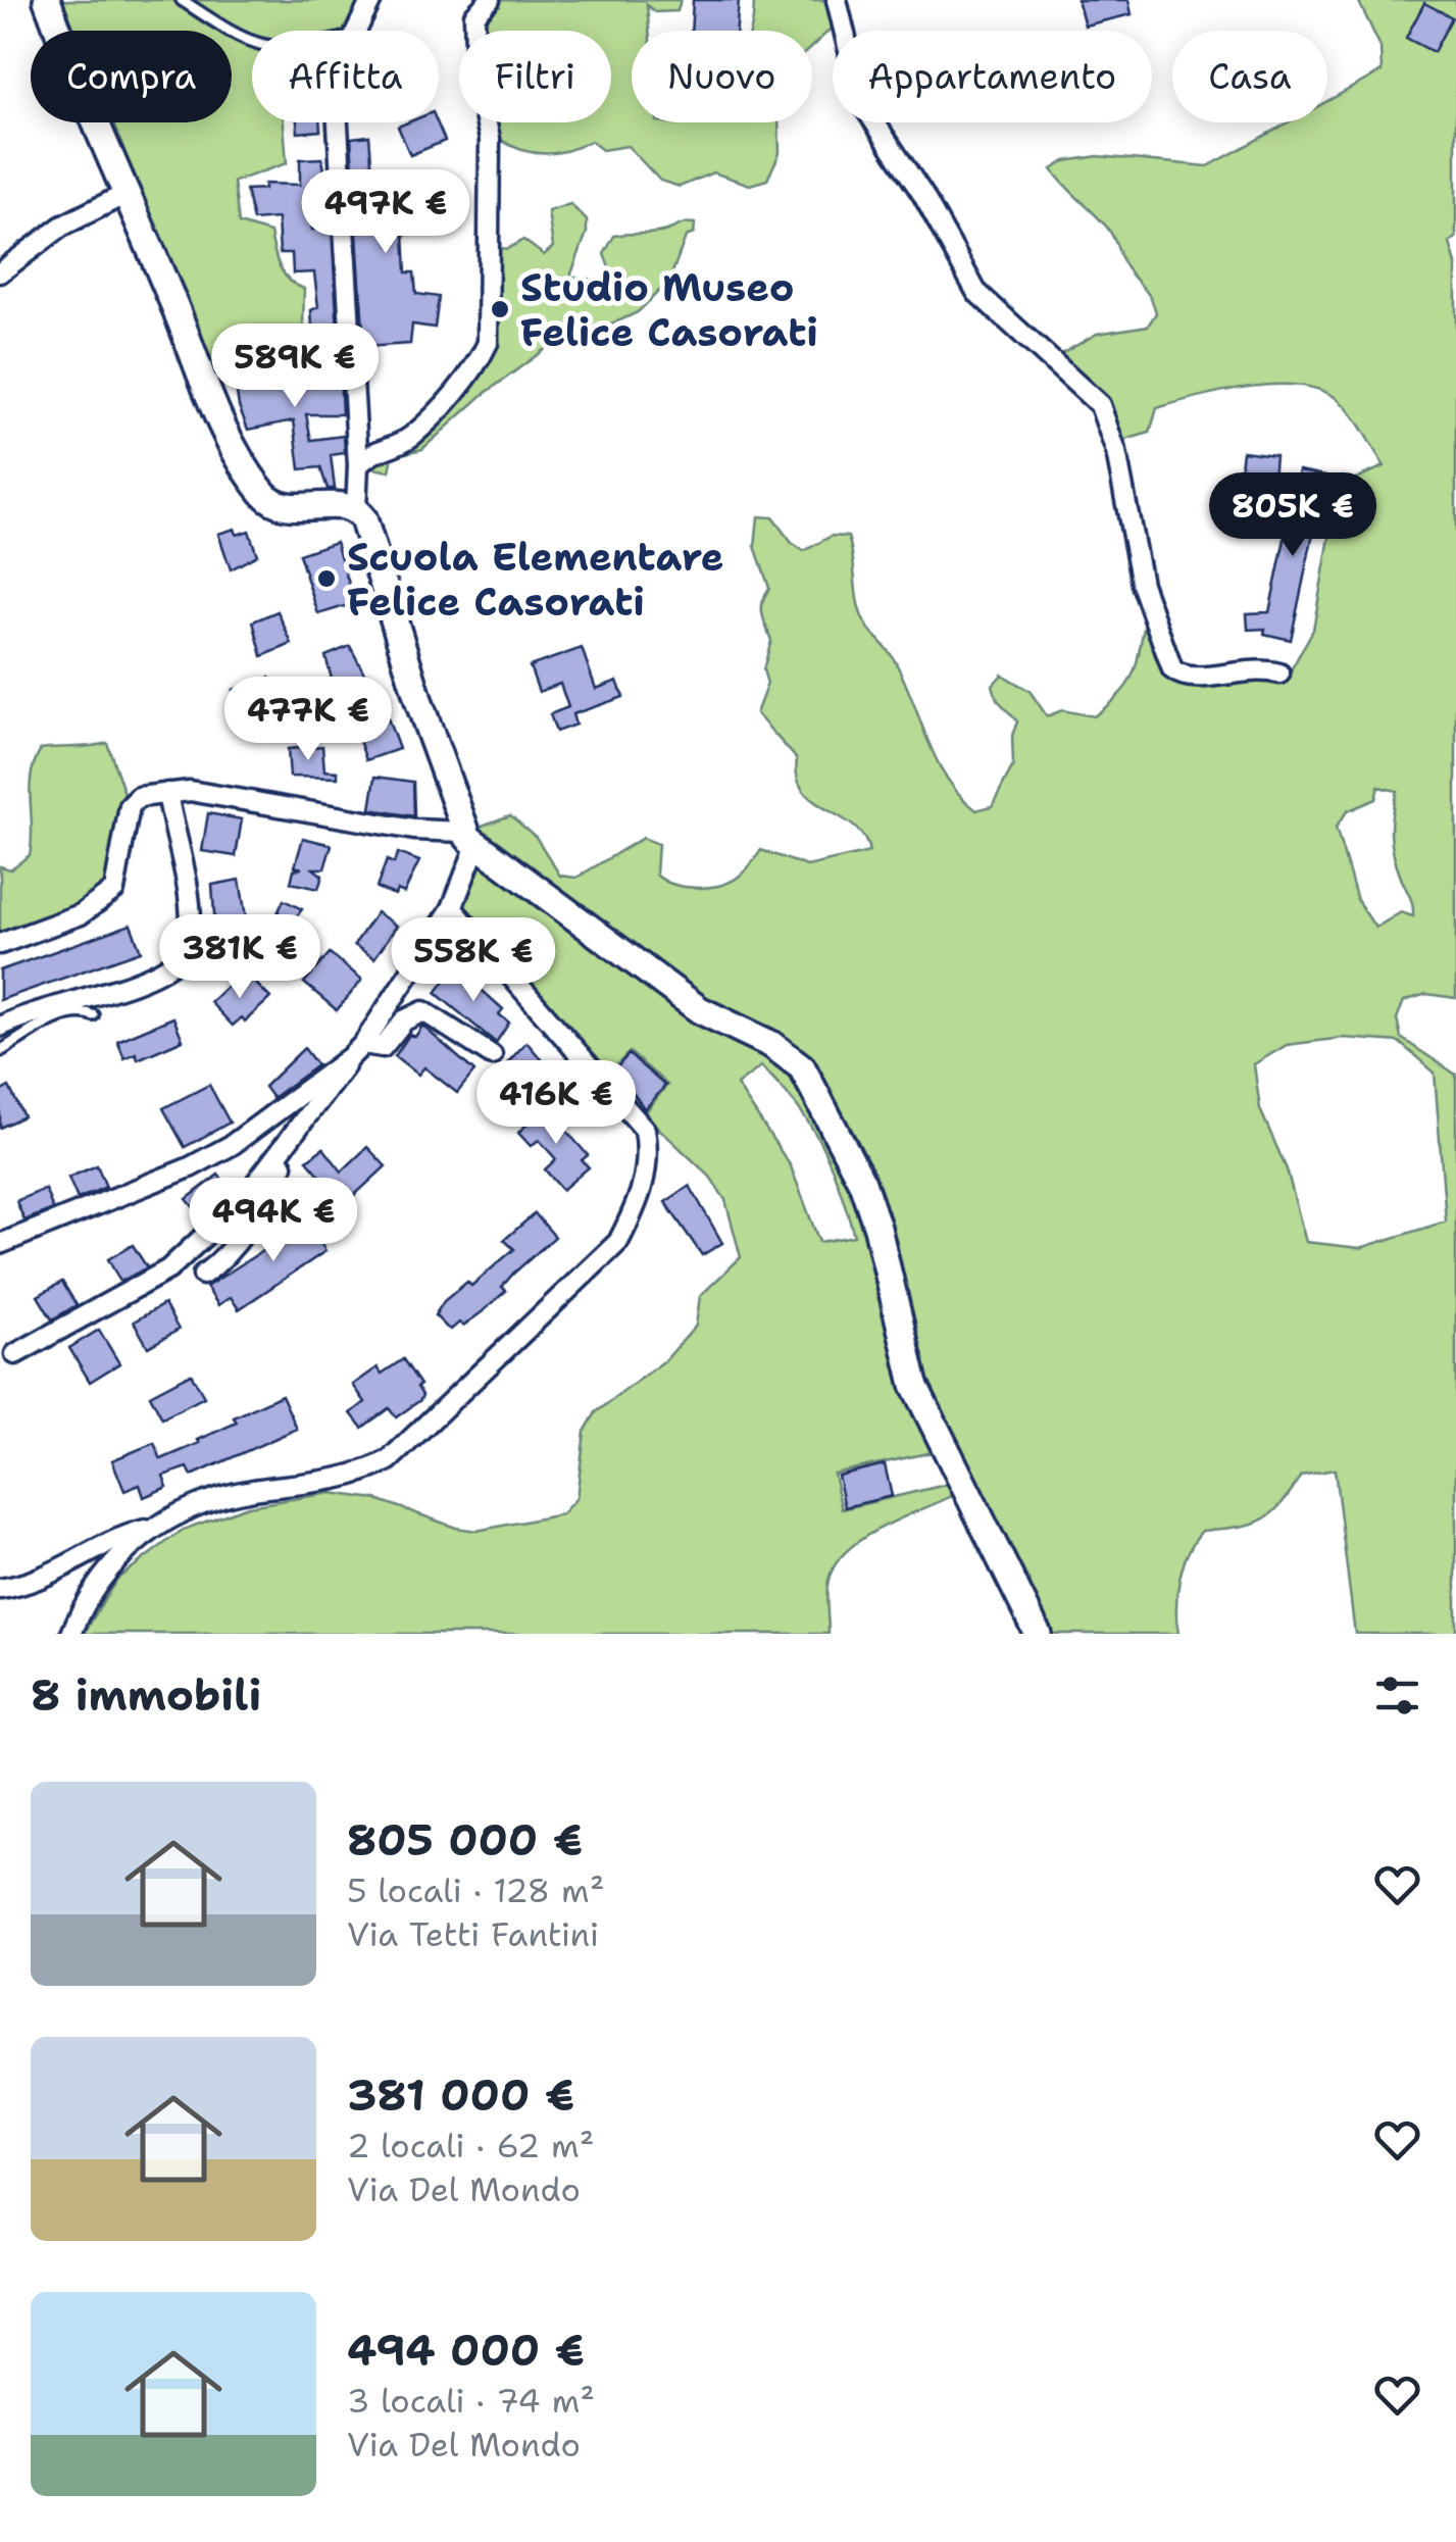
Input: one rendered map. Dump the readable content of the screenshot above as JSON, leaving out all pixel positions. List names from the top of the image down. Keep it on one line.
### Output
{"places":["Studio Museo Felice Casorati","Scuola Elementare Felice Casorati"],"page":{"chip":["Compra","Affitta","Filtri","Nuovo","Appartamento","Casa"],"price":["497K €","589K €","805K €","477K €","381K €","558K €","416K €","494K €"],"heading":"8 immobili","list":[{"name":"805 000 €","note":"5 locali · 128 m² · Via Tetti Fantini"},{"name":"381 000 €","note":"2 locali · 62 m² · Via Del Mondo"},{"name":"494 000 €","note":"3 locali · 74 m² · Via Del Mondo"}]}}
